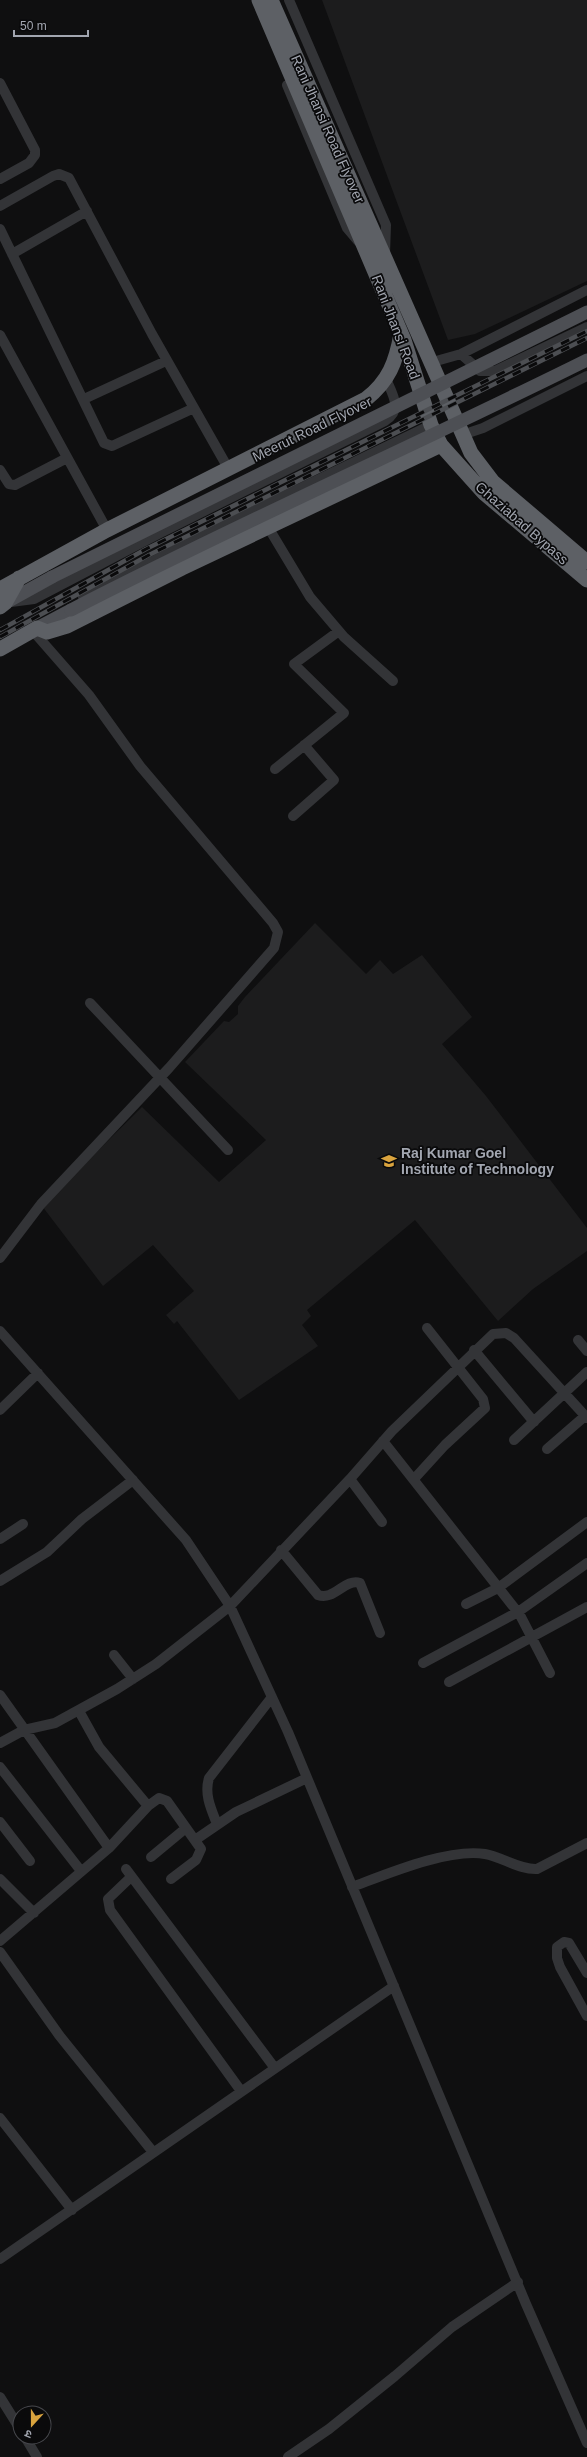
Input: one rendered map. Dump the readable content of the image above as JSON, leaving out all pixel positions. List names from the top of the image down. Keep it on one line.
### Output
{"streets":{"highway":["Rani Jhansi Road Flyover","Rani Jhansi Road","Ghaziabad Bypass"],"main road":["Meerut Road Flyover"]},"crossings":[["Rani Jhansi Road Flyover","Rani Jhansi Road"],["Rani Jhansi Road Flyover","Ghaziabad Bypass"],["Rani Jhansi Road","Ghaziabad Bypass"]],"places":{"school or university":["Raj Kumar Goel Institute of Technology"]},"scale_bar":"50 m","north":"bottom"}
